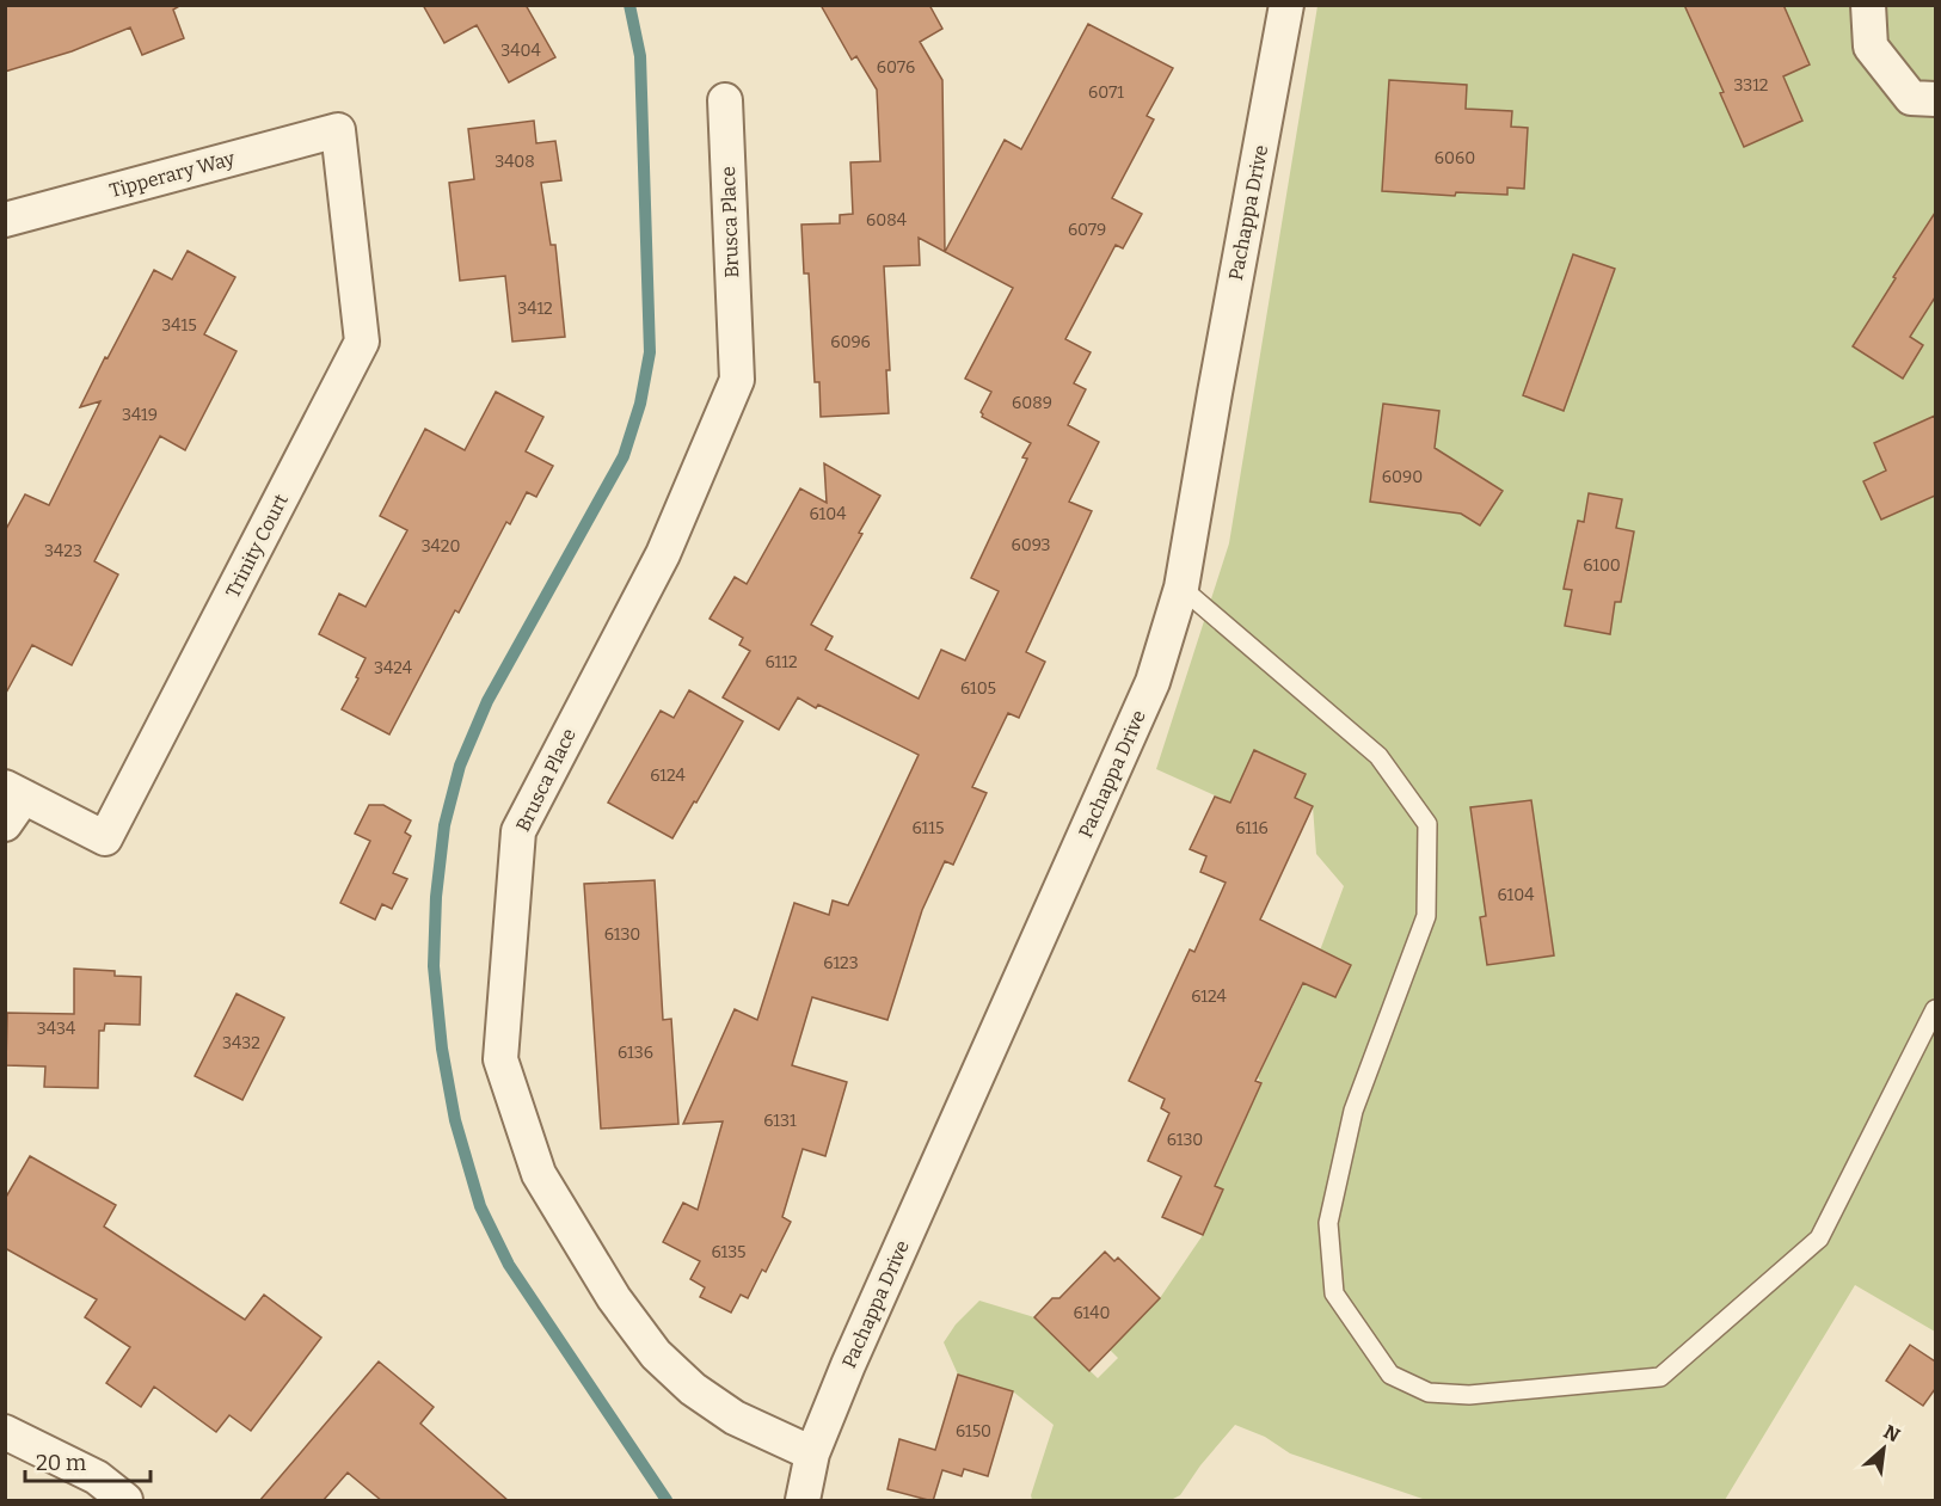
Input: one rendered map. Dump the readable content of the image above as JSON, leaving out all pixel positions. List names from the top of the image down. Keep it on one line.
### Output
{"streets":{"street":["Tipperary Way","Pachappa Drive","Brusca Place","Trinity Court"]},"crossings":[["Tipperary Way","Trinity Court"],["Pachappa Drive","Brusca Place"]],"house_numbers":["3404","6076","3312","6071","6060","3408","6084","6079","3412","3415","6096","6089","3419","6090","6104","6093","3420","3423","6100","6112","3424","6105","6124","6115","6116","6104","6130","6123","6124","3434","3432","6136","6131","6130","6135","6140","6150"],"scale_bar":"20 m","north":"top right"}
